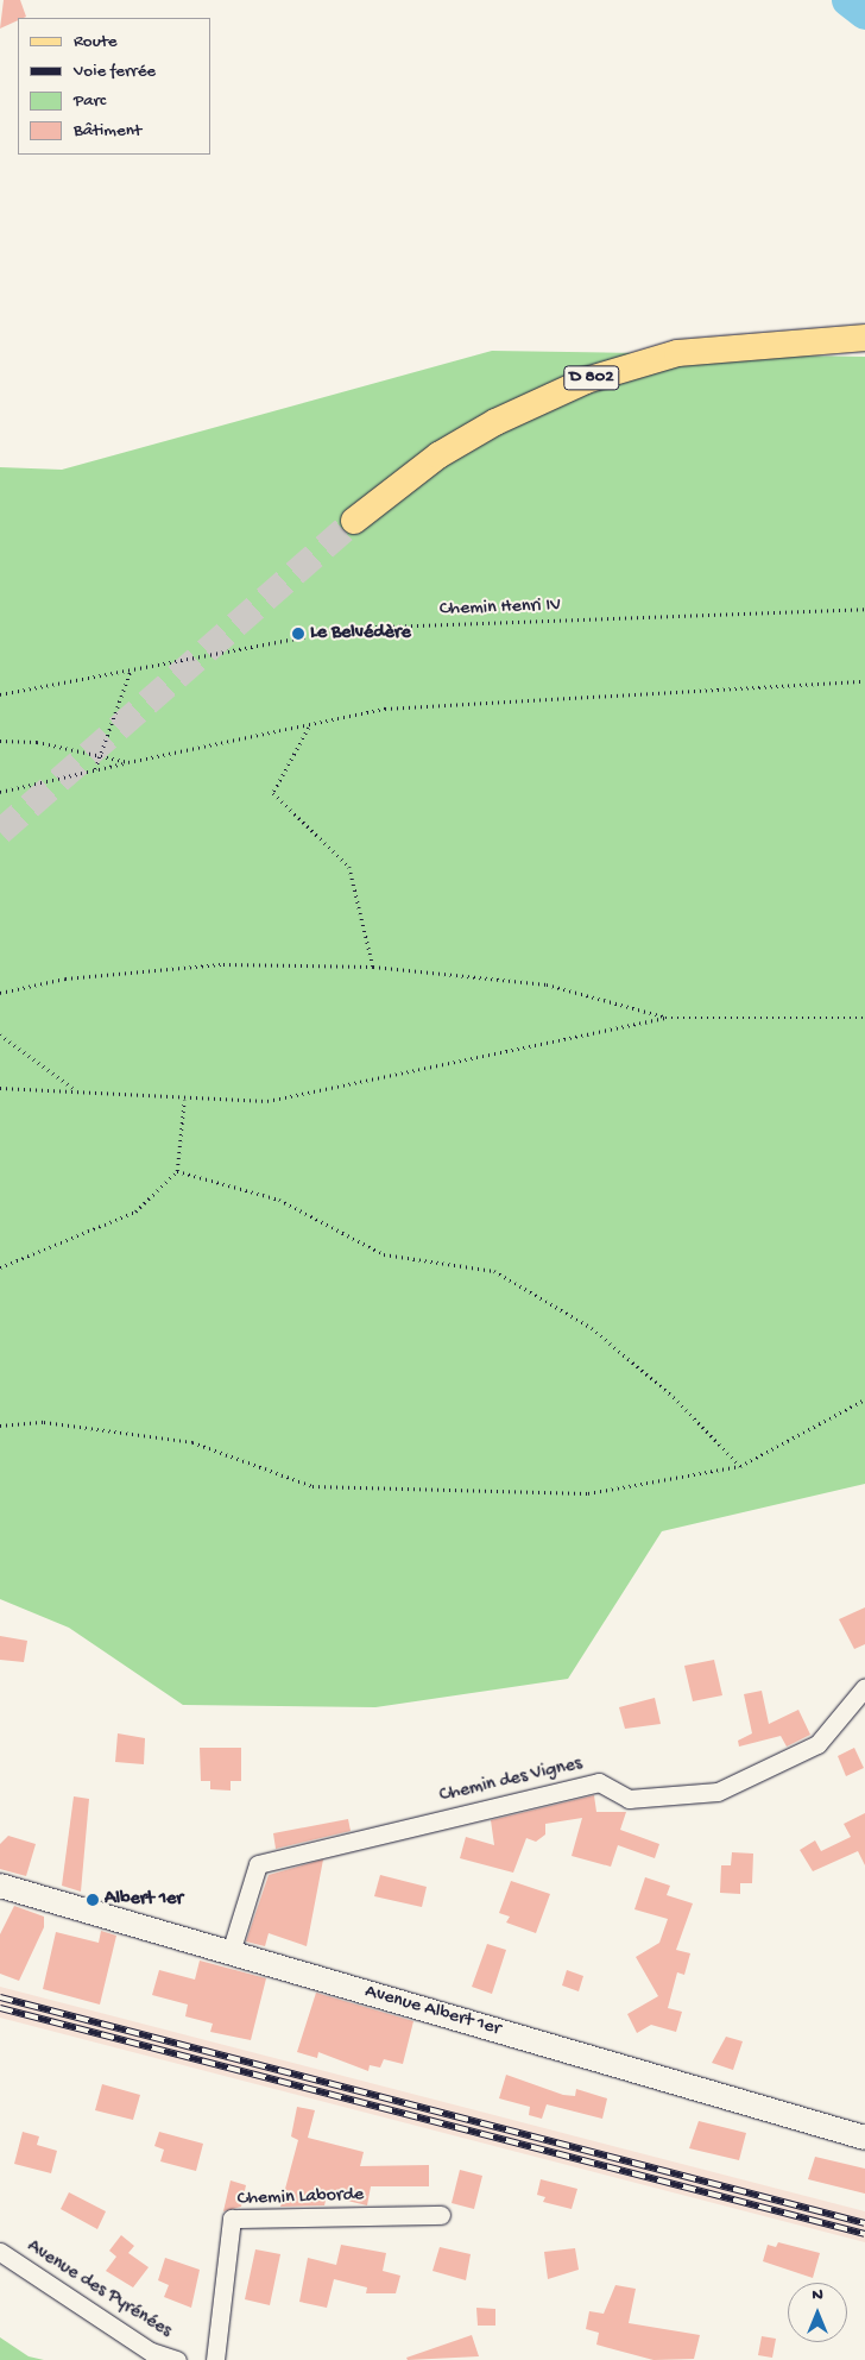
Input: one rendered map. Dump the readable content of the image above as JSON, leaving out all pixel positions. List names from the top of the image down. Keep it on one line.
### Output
{"streets":{"main road":["D 802","Avenue Albert 1er"],"street":["Chemin des Vignes","Chemin Laborde","Avenue des Pyrénées"],"path":["Chemin Henri IV"]},"crossings":[["Chemin des Vignes","Avenue Albert 1er"]],"places":["Le Belvédère","Albert 1er"],"legend":["Route","Voie ferrée","Parc","Bâtiment"],"north":"top"}
